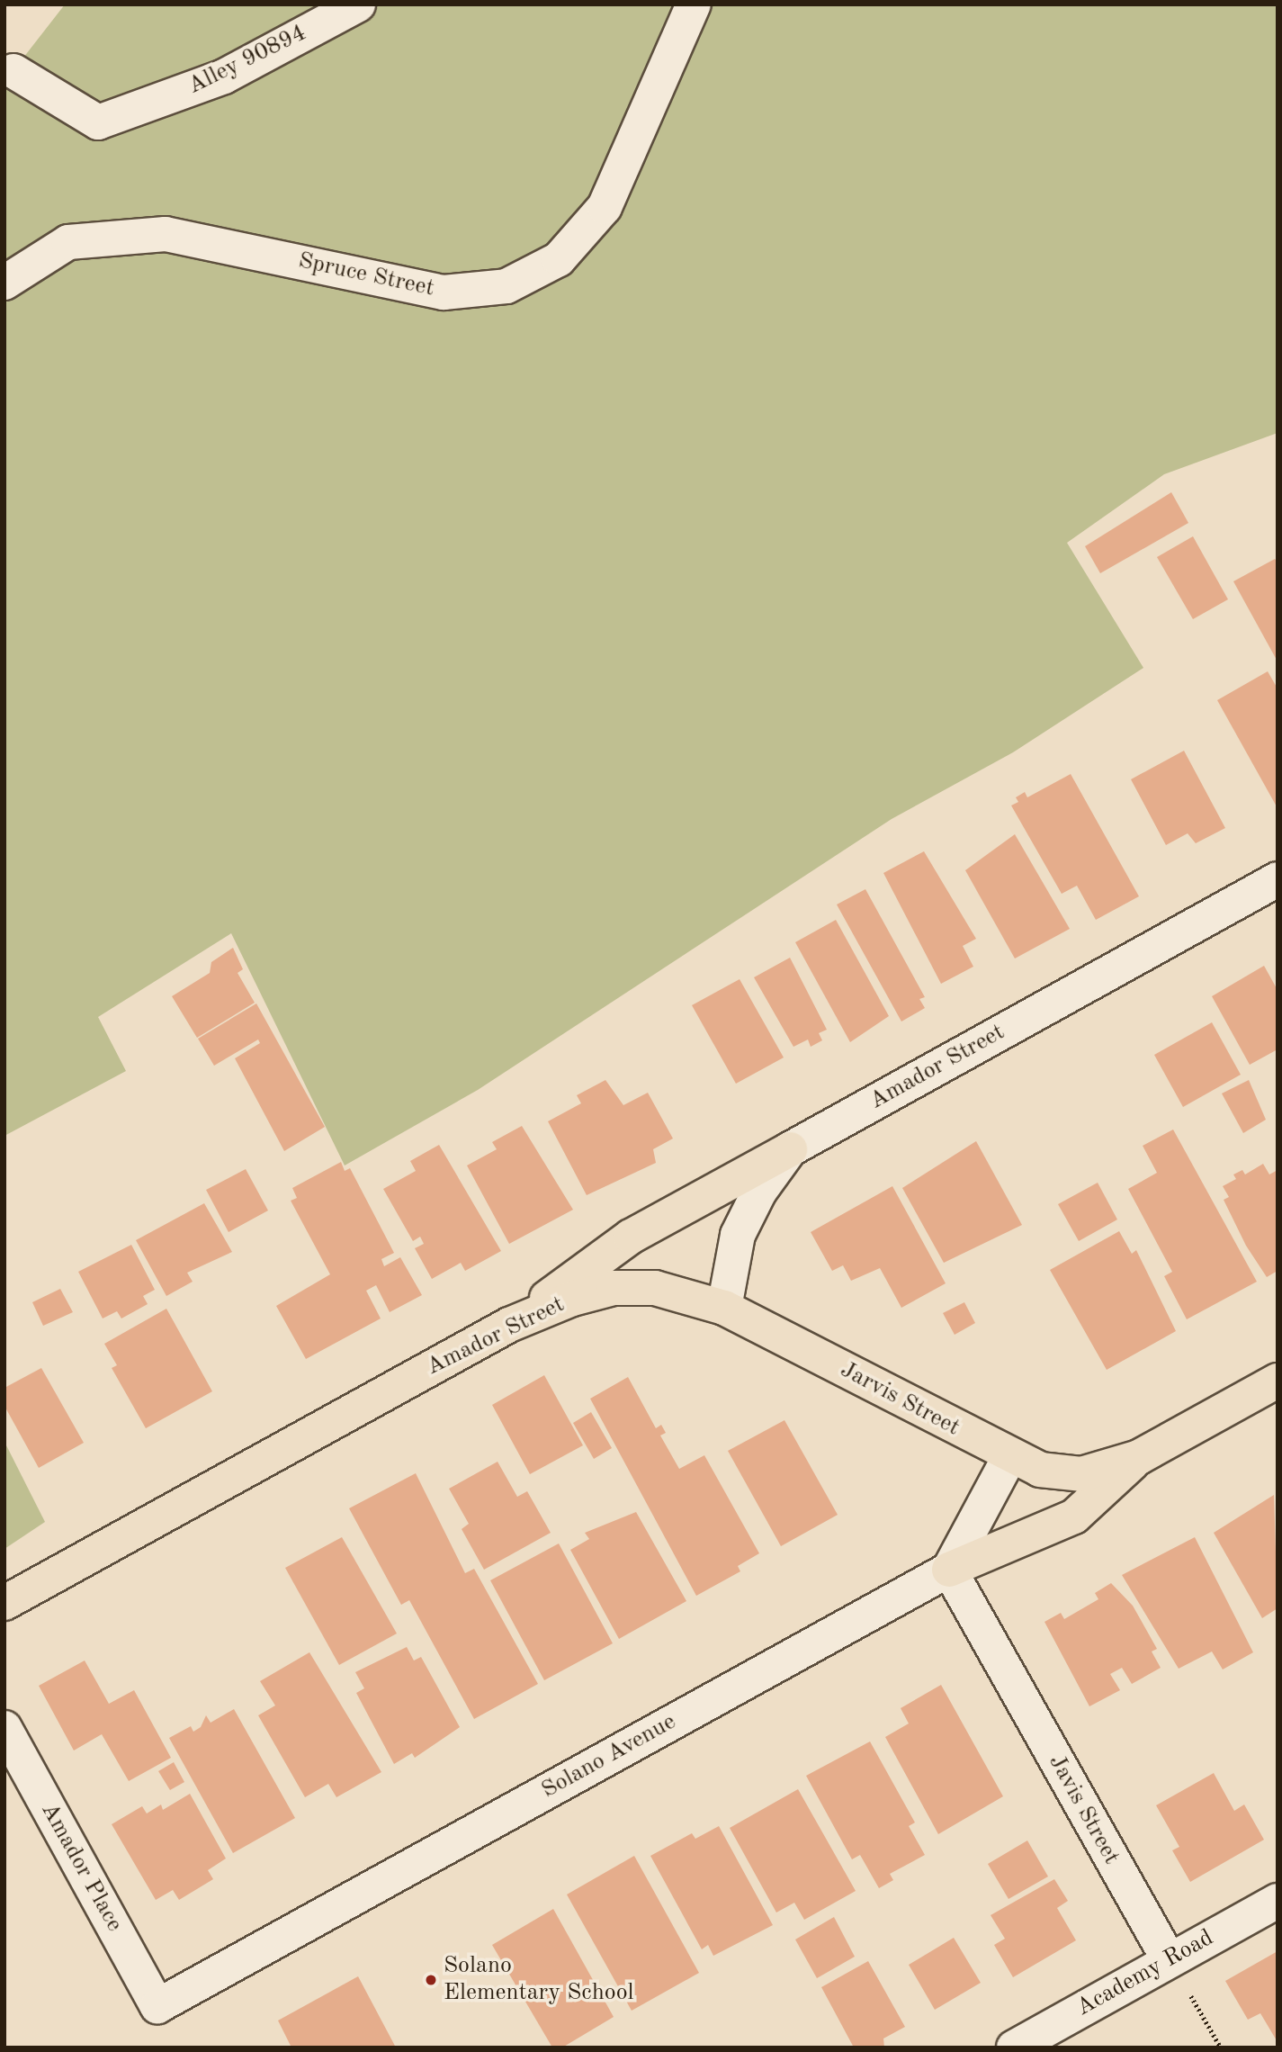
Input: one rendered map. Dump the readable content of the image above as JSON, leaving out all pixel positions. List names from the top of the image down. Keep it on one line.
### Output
{"streets":{"main road":["Amador Street","Jarvis Street"],"street":["Alley 90894","Spruce Street","Solano Avenue","Javis Street","Amador Place","Academy Road"]},"crossings":[["Amador Street","Jarvis Street"],["Solano Avenue","Javis Street"],["Solano Avenue","Amador Place"],["Javis Street","Academy Road"]],"places":["Solano Elementary School"]}
